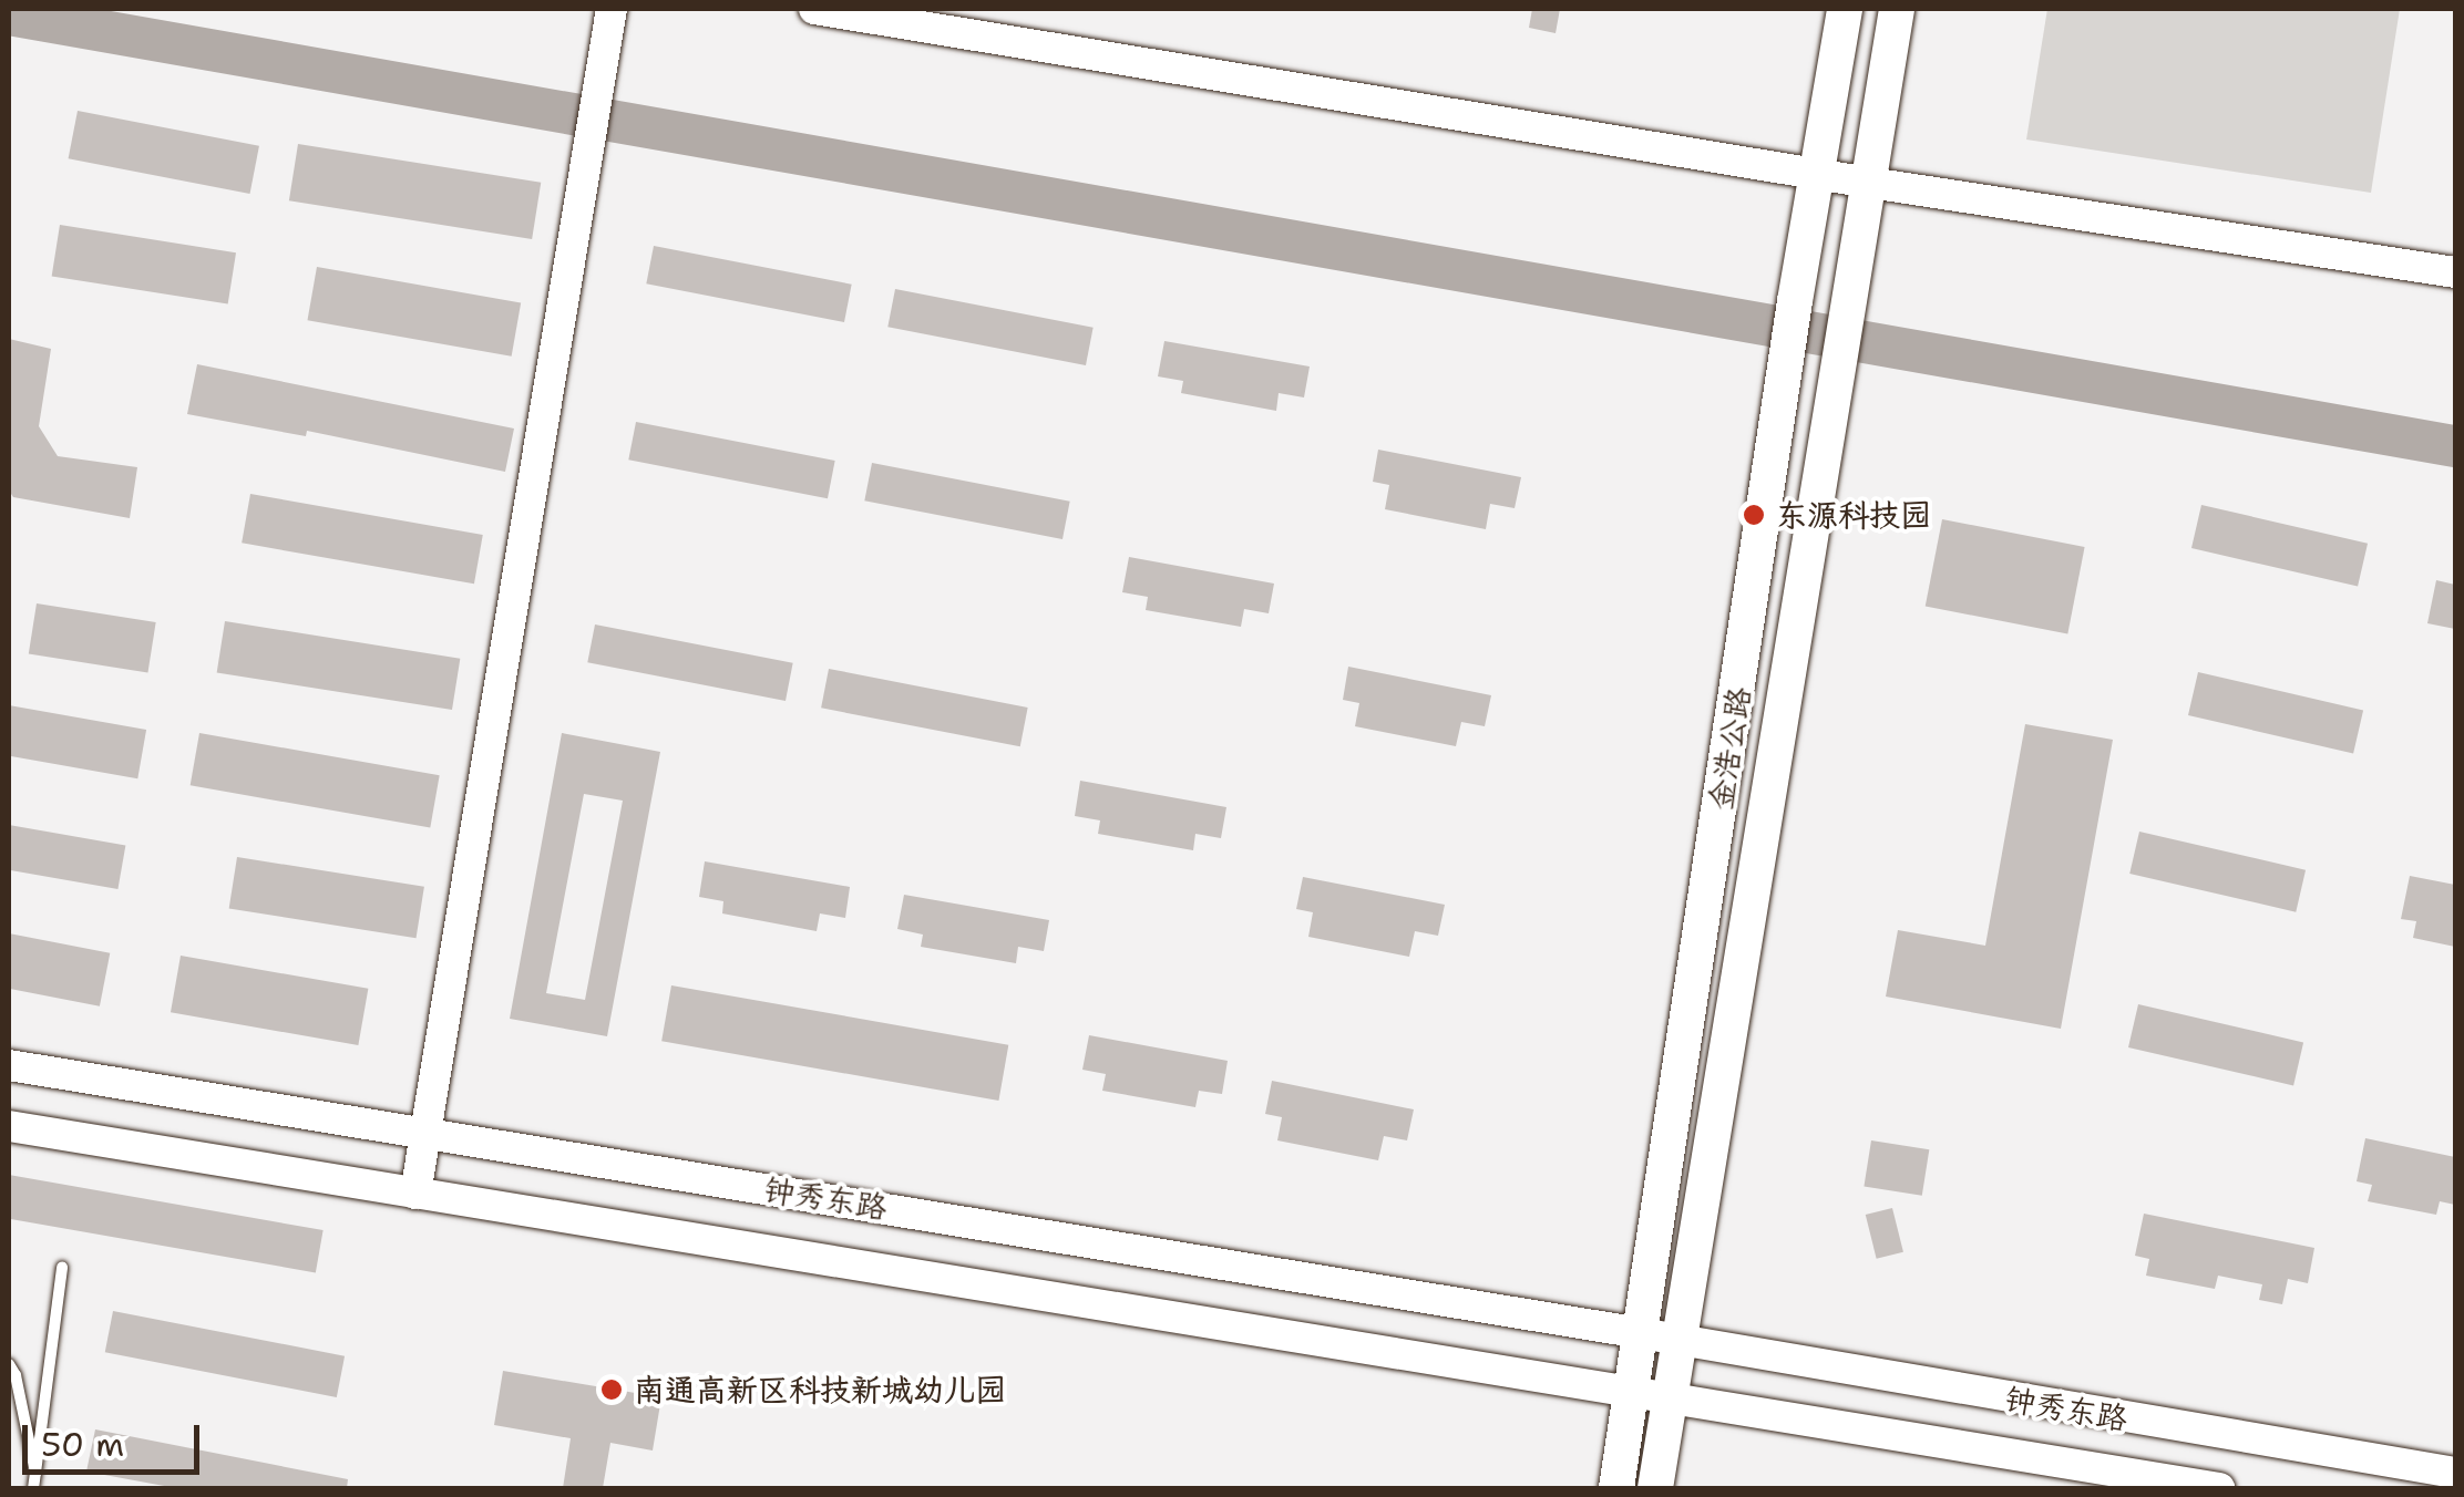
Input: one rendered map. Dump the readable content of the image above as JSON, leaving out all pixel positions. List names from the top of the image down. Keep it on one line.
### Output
{"streets":{"main road":["金浩公路","钟秀东路"]},"crossings":[["金浩公路","钟秀东路"]],"places":["东源科技园","南通高新区科技新城幼儿园"],"scale_bar":"50 m"}
